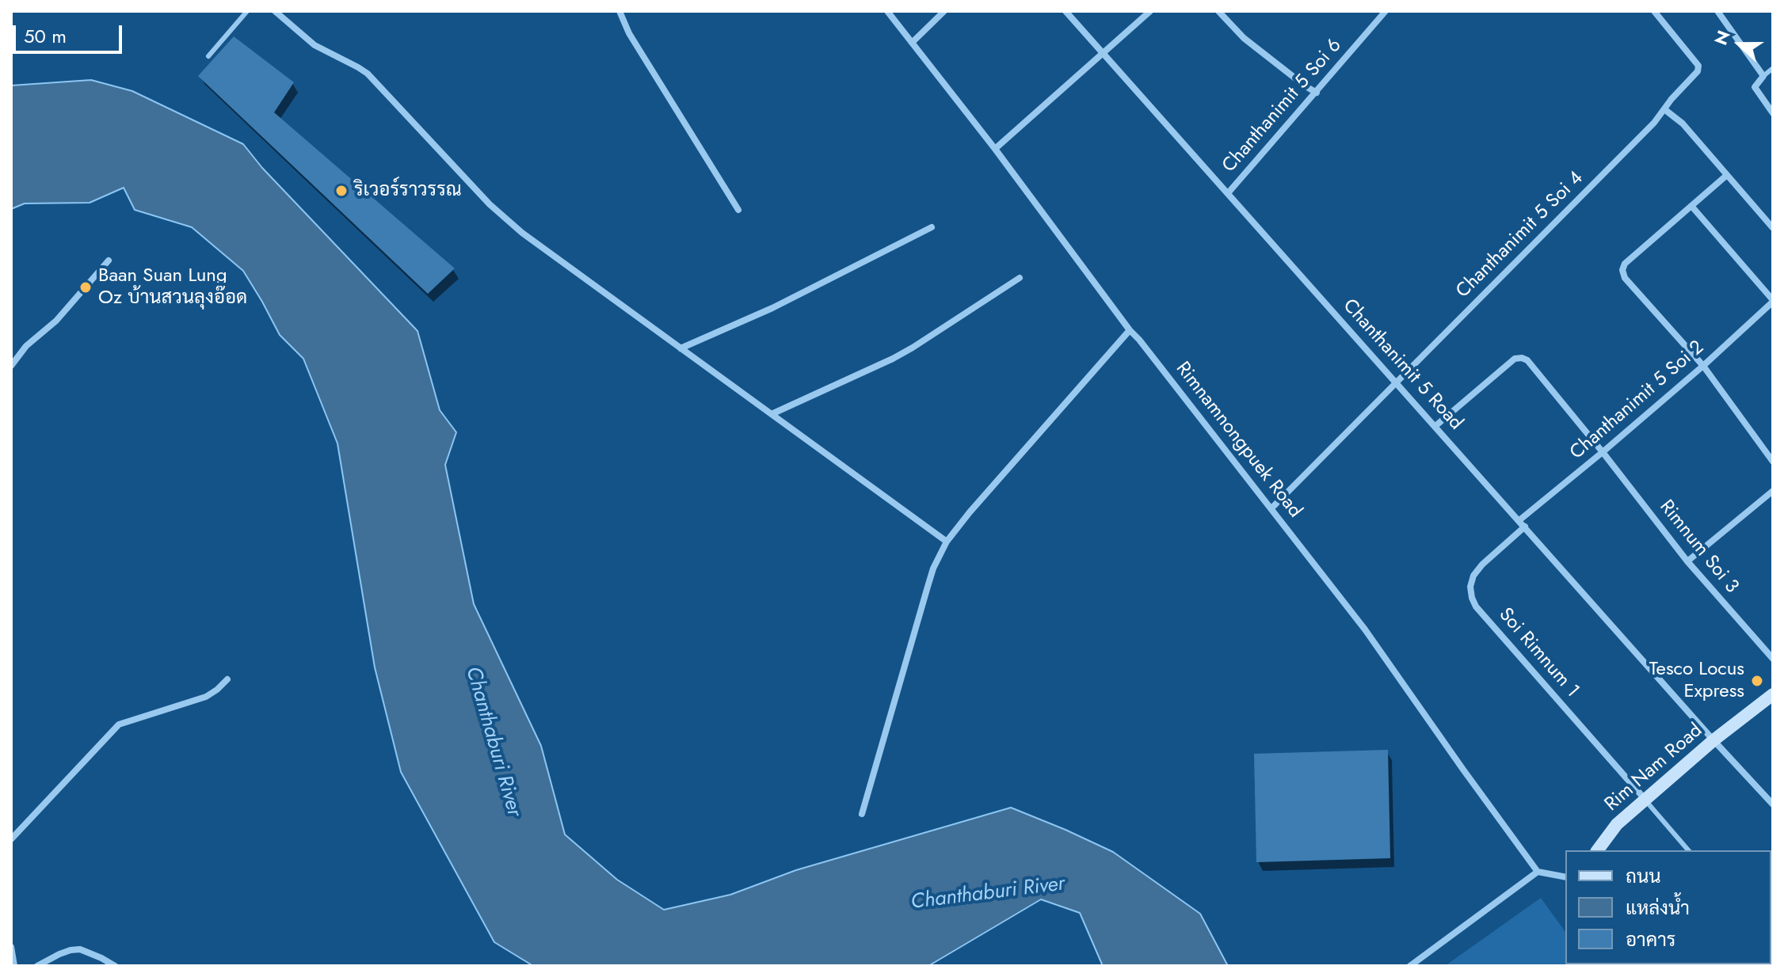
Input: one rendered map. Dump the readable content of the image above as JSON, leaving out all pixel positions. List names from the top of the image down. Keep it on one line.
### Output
{"streets":{"main road":["Rim Nam Road"],"street":["Chanthanimit 5 Soi 6","Chanthanimit 5 Soi 4","Chanthanimit 5 Road","Chanthanimit 5 Soi 2","Rimnamnongpuek Road","Rimnum Soi 3","Soi Rimnum 1"]},"crossings":[["Chanthanimit 5 Soi 6","Chanthanimit 5 Road"],["Chanthanimit 5 Soi 4","Chanthanimit 5 Road"],["Chanthanimit 5 Soi 4","Rimnamnongpuek Road"],["Chanthanimit 5 Road","Chanthanimit 5 Soi 2"],["Chanthanimit 5 Road","Rimnum Soi 3"],["Chanthanimit 5 Road","Soi Rimnum 1"],["Chanthanimit 5 Road","Rim Nam Road"],["Chanthanimit 5 Soi 2","Rimnum Soi 3"],["Soi Rimnum 1","Rim Nam Road"]],"water":["Chanthaburi River"],"places":["ริเวอร์ราวรรณ","Baan Suan Lung Oz บ้านสวนลุงอ๊อด","Tesco Locus Express"],"legend":["ถนน","แหล่งน้ำ","อาคาร"],"scale_bar":"50 m","north":"left"}
